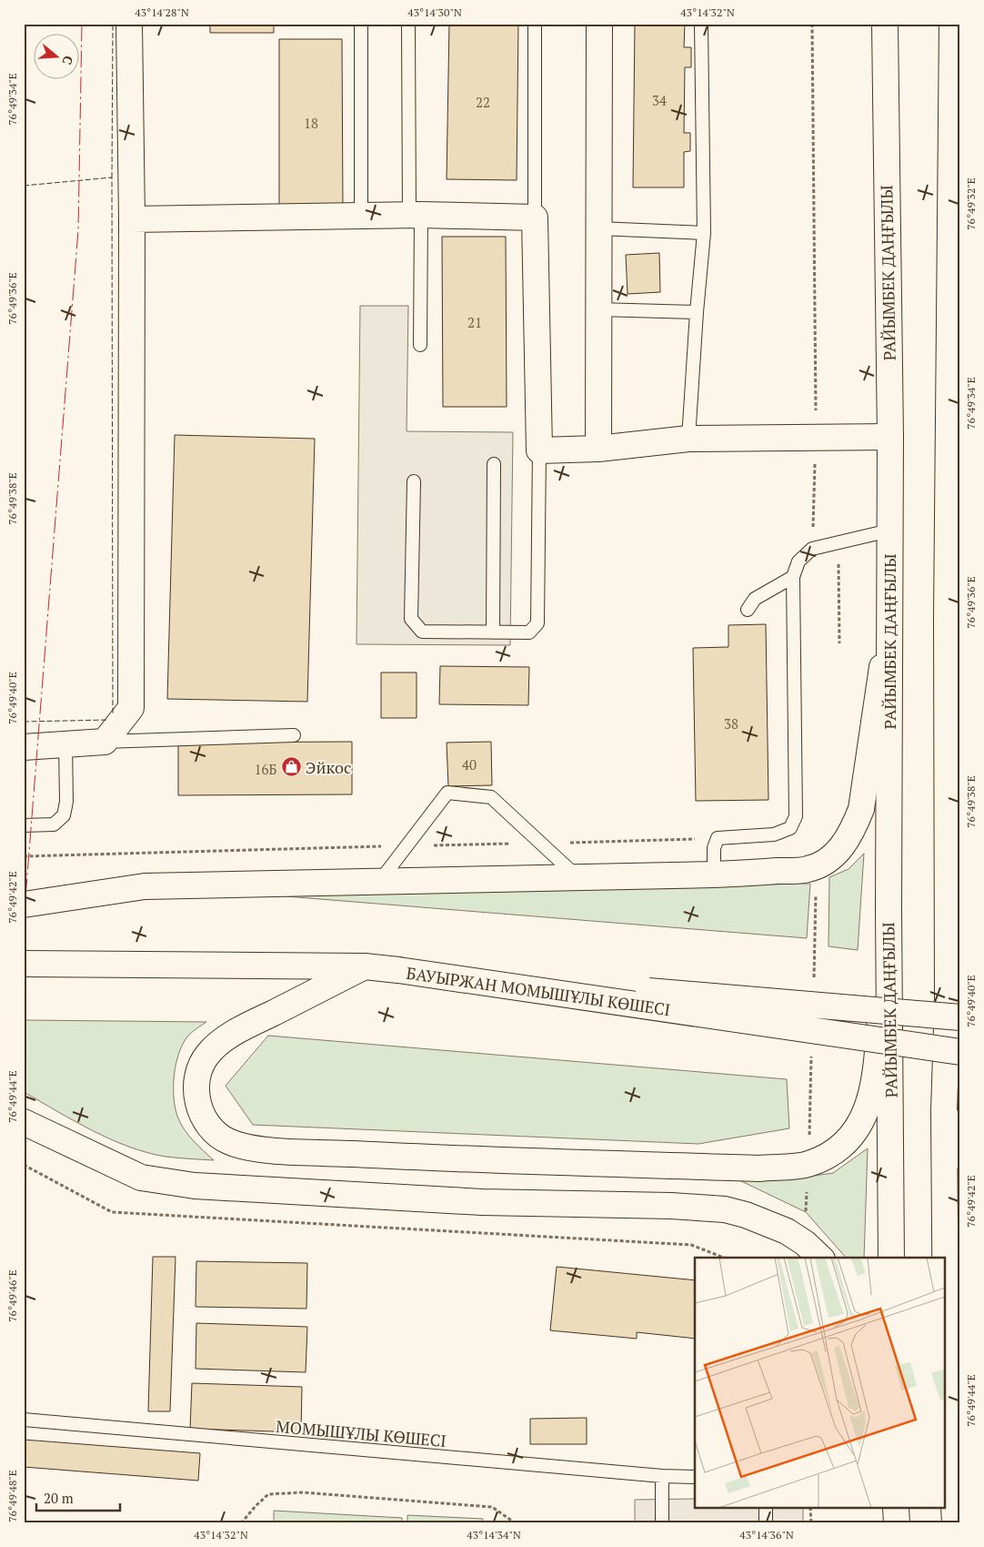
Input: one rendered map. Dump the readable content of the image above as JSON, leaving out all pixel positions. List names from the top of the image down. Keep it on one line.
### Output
{"streets":{"main road":["РАЙЫМБЕК ДАҢҒЫЛЫ","БАУЫРЖАН МОМЫШҰЛЫ КӨШЕСІ"],"lane":["МОМЫШҰЛЫ КӨШЕСІ"]},"places":{"shop":["Эйкос"]},"house_numbers":["34","22","18","21","38","40","16Б"],"scale_bar":"20 m","north":"right","coordinates":["43°14'28\"N","43°14'30\"N","43°14'32\"N","76°49'34\"E","76°49'32\"E","76°49'36\"E","76°49'38\"E","76°49'40\"E","76°49'42\"E","76°49'44\"E","76°49'46\"E","76°49'48\"E","43°14'34\"N","43°14'36\"N"]}
